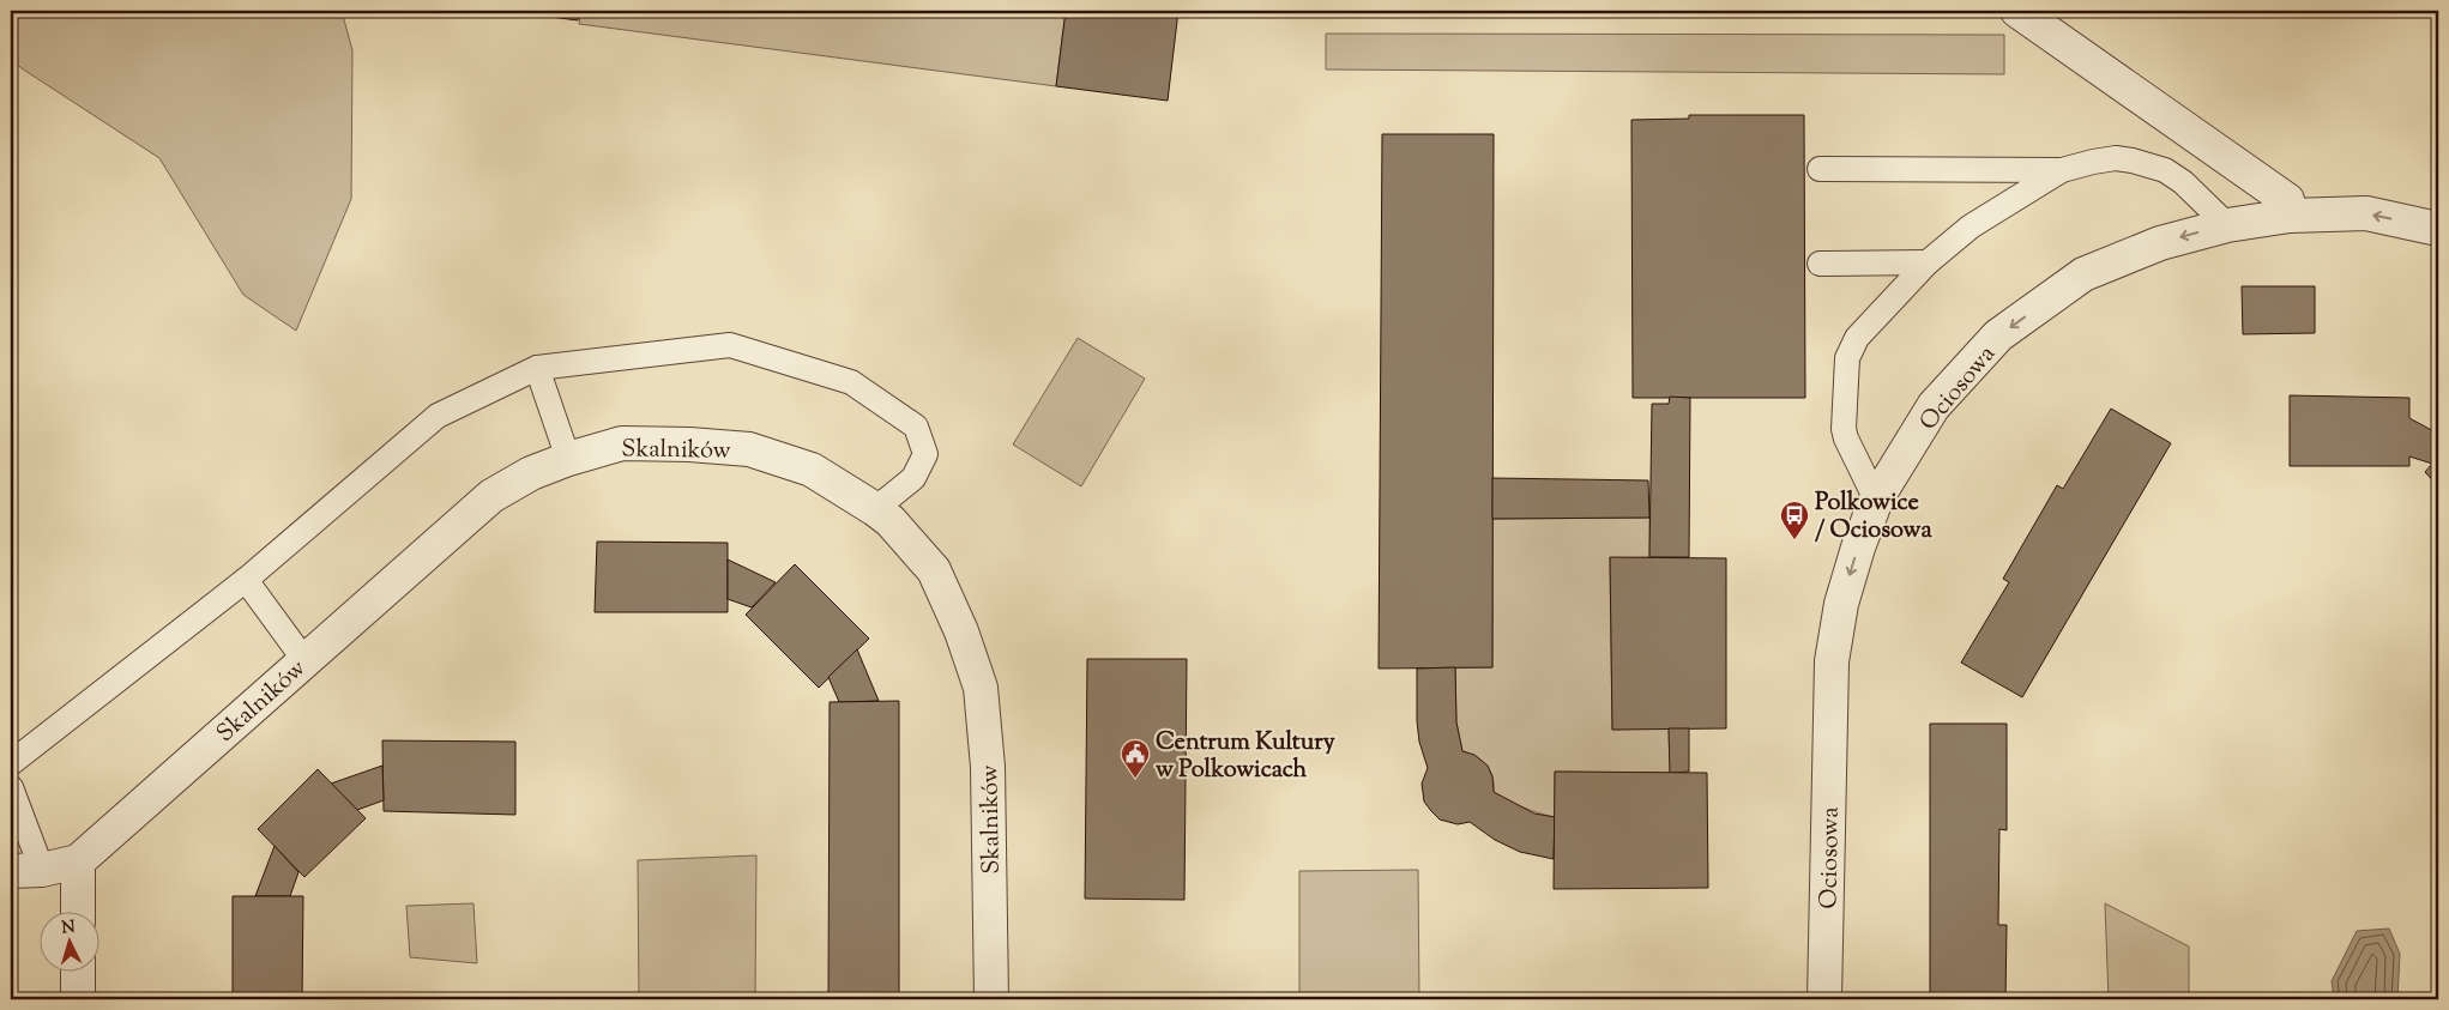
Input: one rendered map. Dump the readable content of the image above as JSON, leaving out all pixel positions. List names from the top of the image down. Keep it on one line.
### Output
{"streets":{"street":["Ociosowa","Skalników"]},"one_way":["Ociosowa"],"places":{"bus stop":["Polkowice / Ociosowa"],"public building":["Centrum Kultury w Polkowicach"]},"north":"top"}
